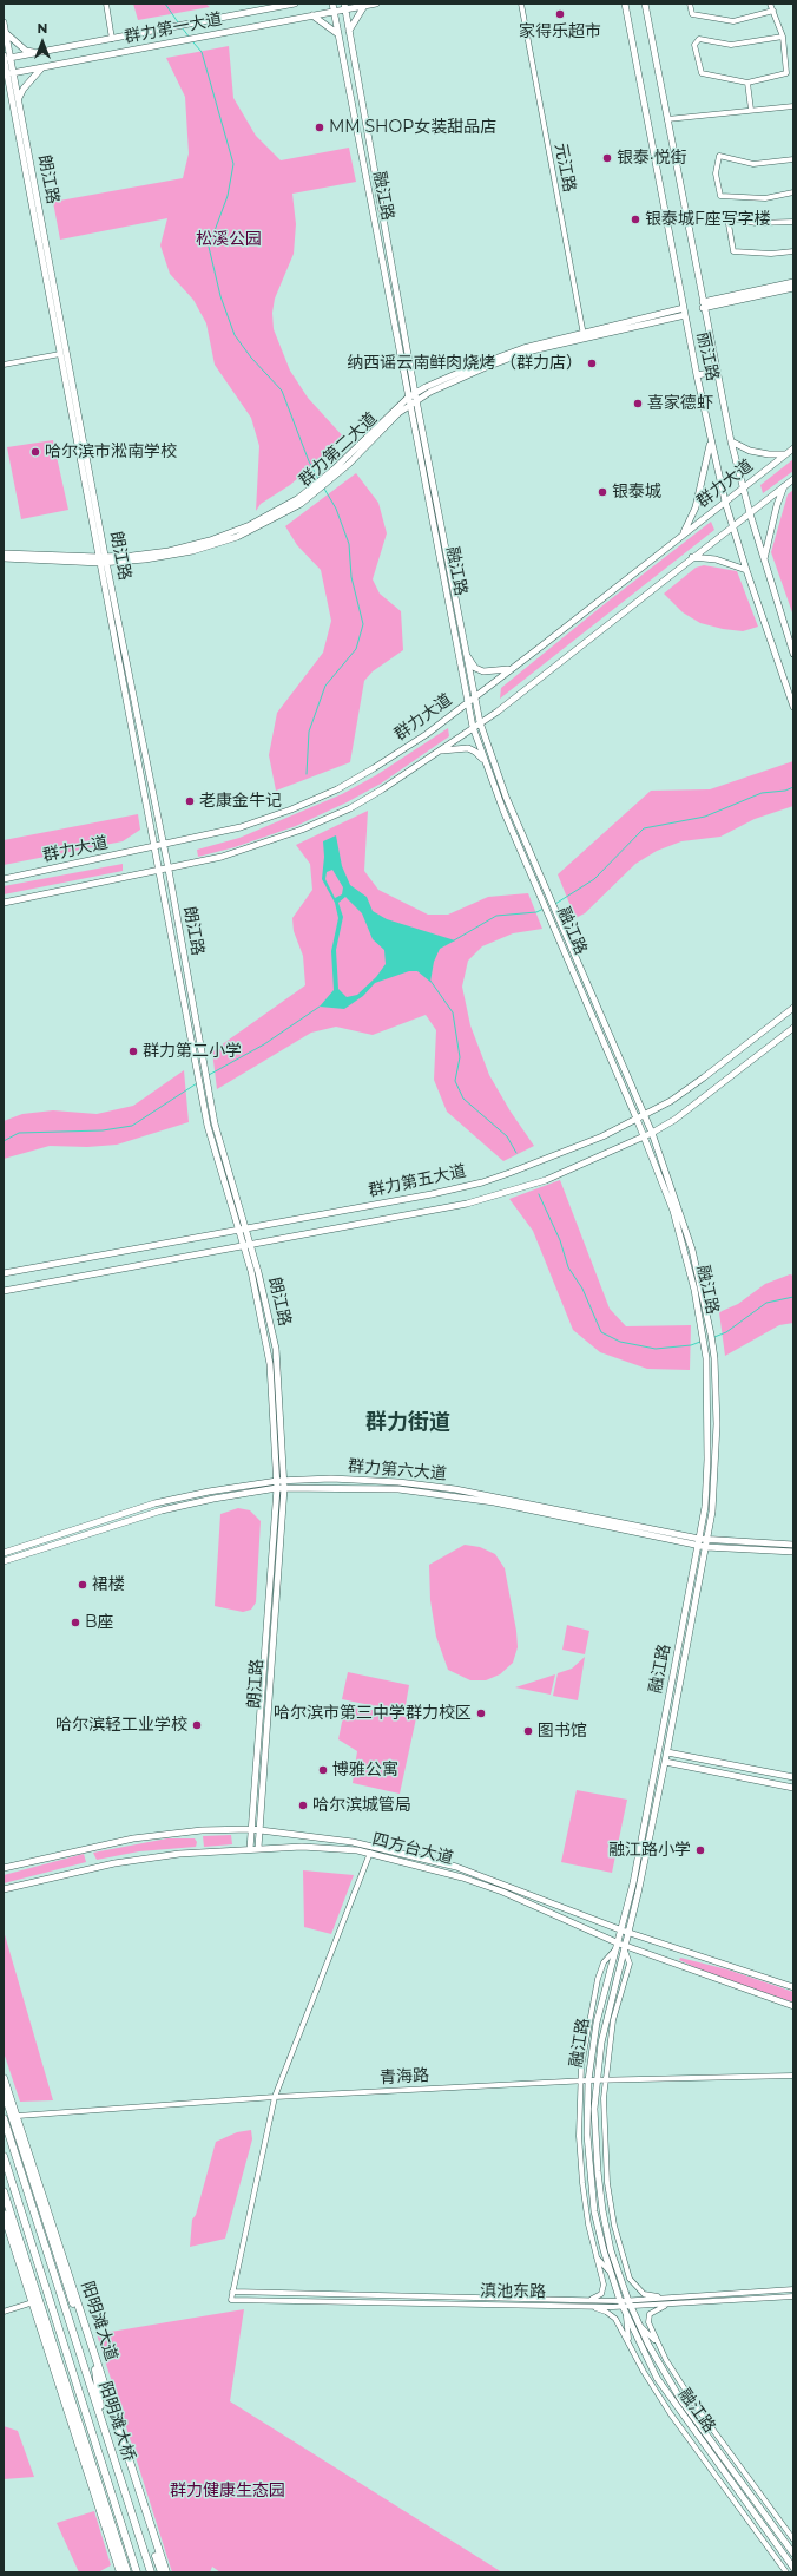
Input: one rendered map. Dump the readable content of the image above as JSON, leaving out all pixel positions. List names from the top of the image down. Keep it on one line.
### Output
{"streets":{"highway":["阳明滩大道","阳明滩大桥"],"main road":["群力第一大道","朗江路","融江路","丽江路","群力第二大道","群力大道","群力第五大道","群力第六大道","四方台大道"],"street":["元江路","青海路","滇池东路"]},"crossings":[["群力第一大道","朗江路"],["群力第一大道","融江路"],["元江路","群力第二大道"],["朗江路","群力第二大道"],["朗江路","群力大道"],["朗江路","群力第五大道"],["朗江路","群力第六大道"],["朗江路","四方台大道"],["融江路","群力第二大道"],["融江路","群力大道"],["融江路","群力第五大道"],["融江路","群力第六大道"],["融江路","四方台大道"],["融江路","青海路"],["融江路","滇池东路"],["丽江路","群力第二大道"],["丽江路","群力大道"],["青海路","阳明滩大道"]],"districts":["群力街道"],"parks":["松溪公园","群力健康生态园"],"places":["家得乐超市","MM SHOP女装甜品店","银泰·悦街","银泰城F座写字楼","纳西谣云南鲜肉烧烤 （群力店）","喜家德虾","哈尔滨市淞南学校","银泰城","老康金牛记","群力第二小学","裙楼","B座","哈尔滨市第三中学群力校区","哈尔滨轻工业学校","图书馆","博雅公寓","哈尔滨城管局","融江路小学"],"north":"top"}
